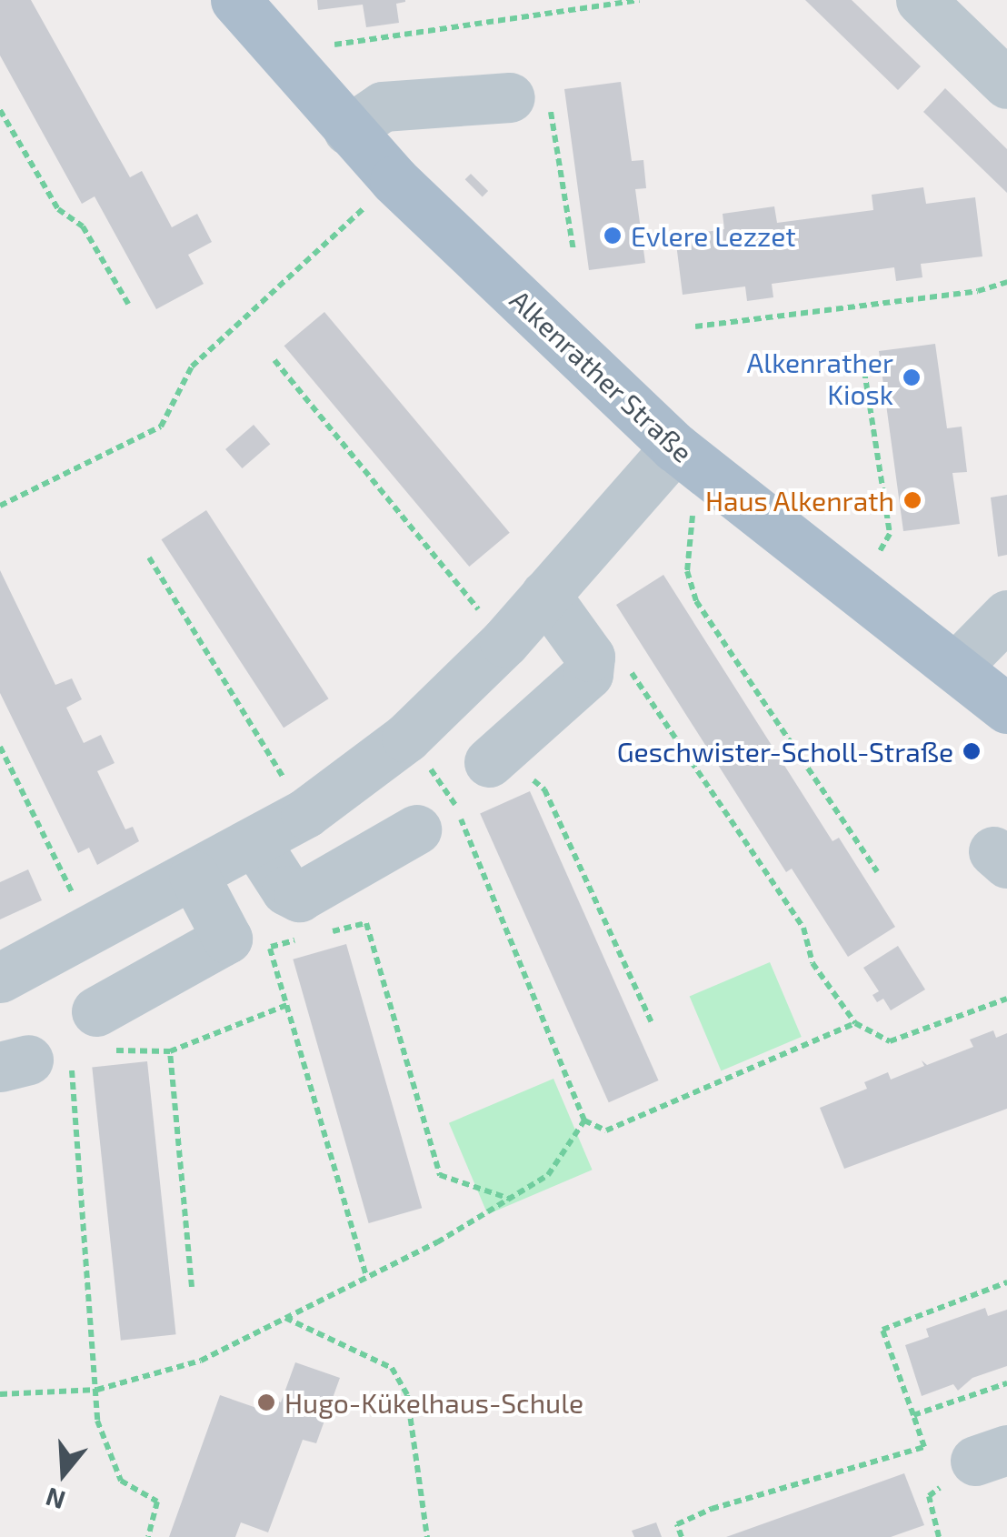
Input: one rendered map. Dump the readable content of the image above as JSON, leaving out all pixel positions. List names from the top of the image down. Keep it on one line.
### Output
{"streets":{"main road":["Alkenrather Straße"]},"places":["Evlere Lezzet","Alkenrather Kiosk","Haus Alkenrath","Geschwister-Scholl-Straße","Hugo-Kükelhaus-Schule"],"north":"bottom"}
